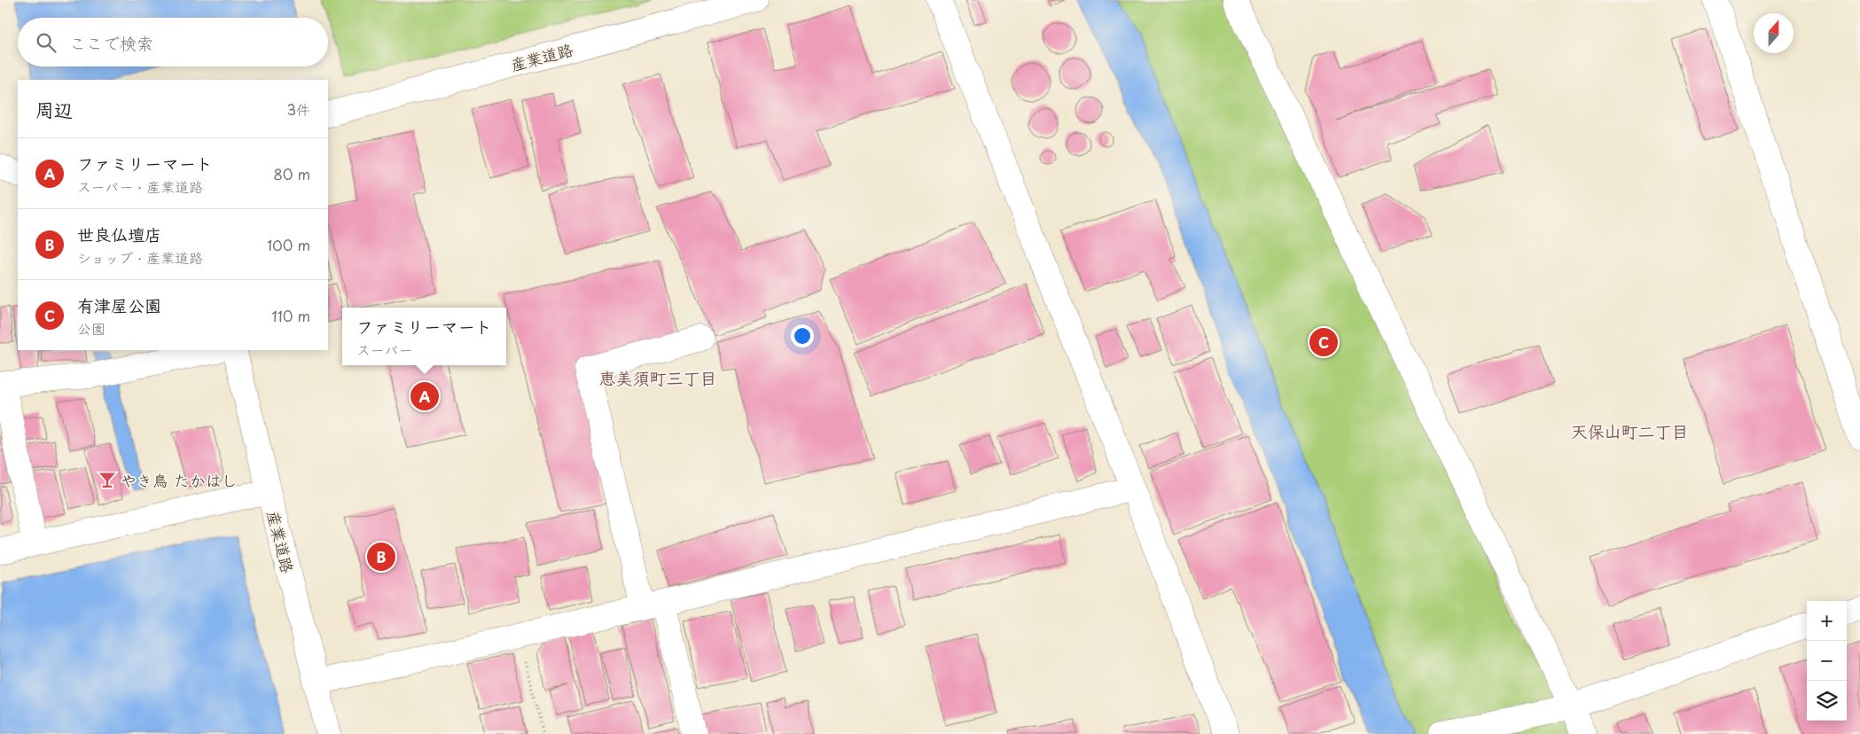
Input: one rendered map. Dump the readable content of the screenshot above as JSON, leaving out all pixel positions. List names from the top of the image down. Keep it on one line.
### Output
{"streets":{"street":["産業道路"]},"districts":["恵美須町三丁目","天保山町二丁目"],"places":{"bar":["やき鳥 たかはし"]},"north":"top","page":{"search":"ここで検索","heading":["周辺","3件"],"list":[{"mark":"A","name":"ファミリーマート","note":"スーパー · 産業道路","value":"80 m"},{"mark":"B","name":"世良仏壇店","note":"ショップ · 産業道路","value":"100 m"},{"mark":"C","name":"有津屋公園","note":"公園","value":"110 m"}],"popup":["ファミリーマート","スーパー"],"pins":["C","A","B"],"map_buttons":["+","−"]}}
